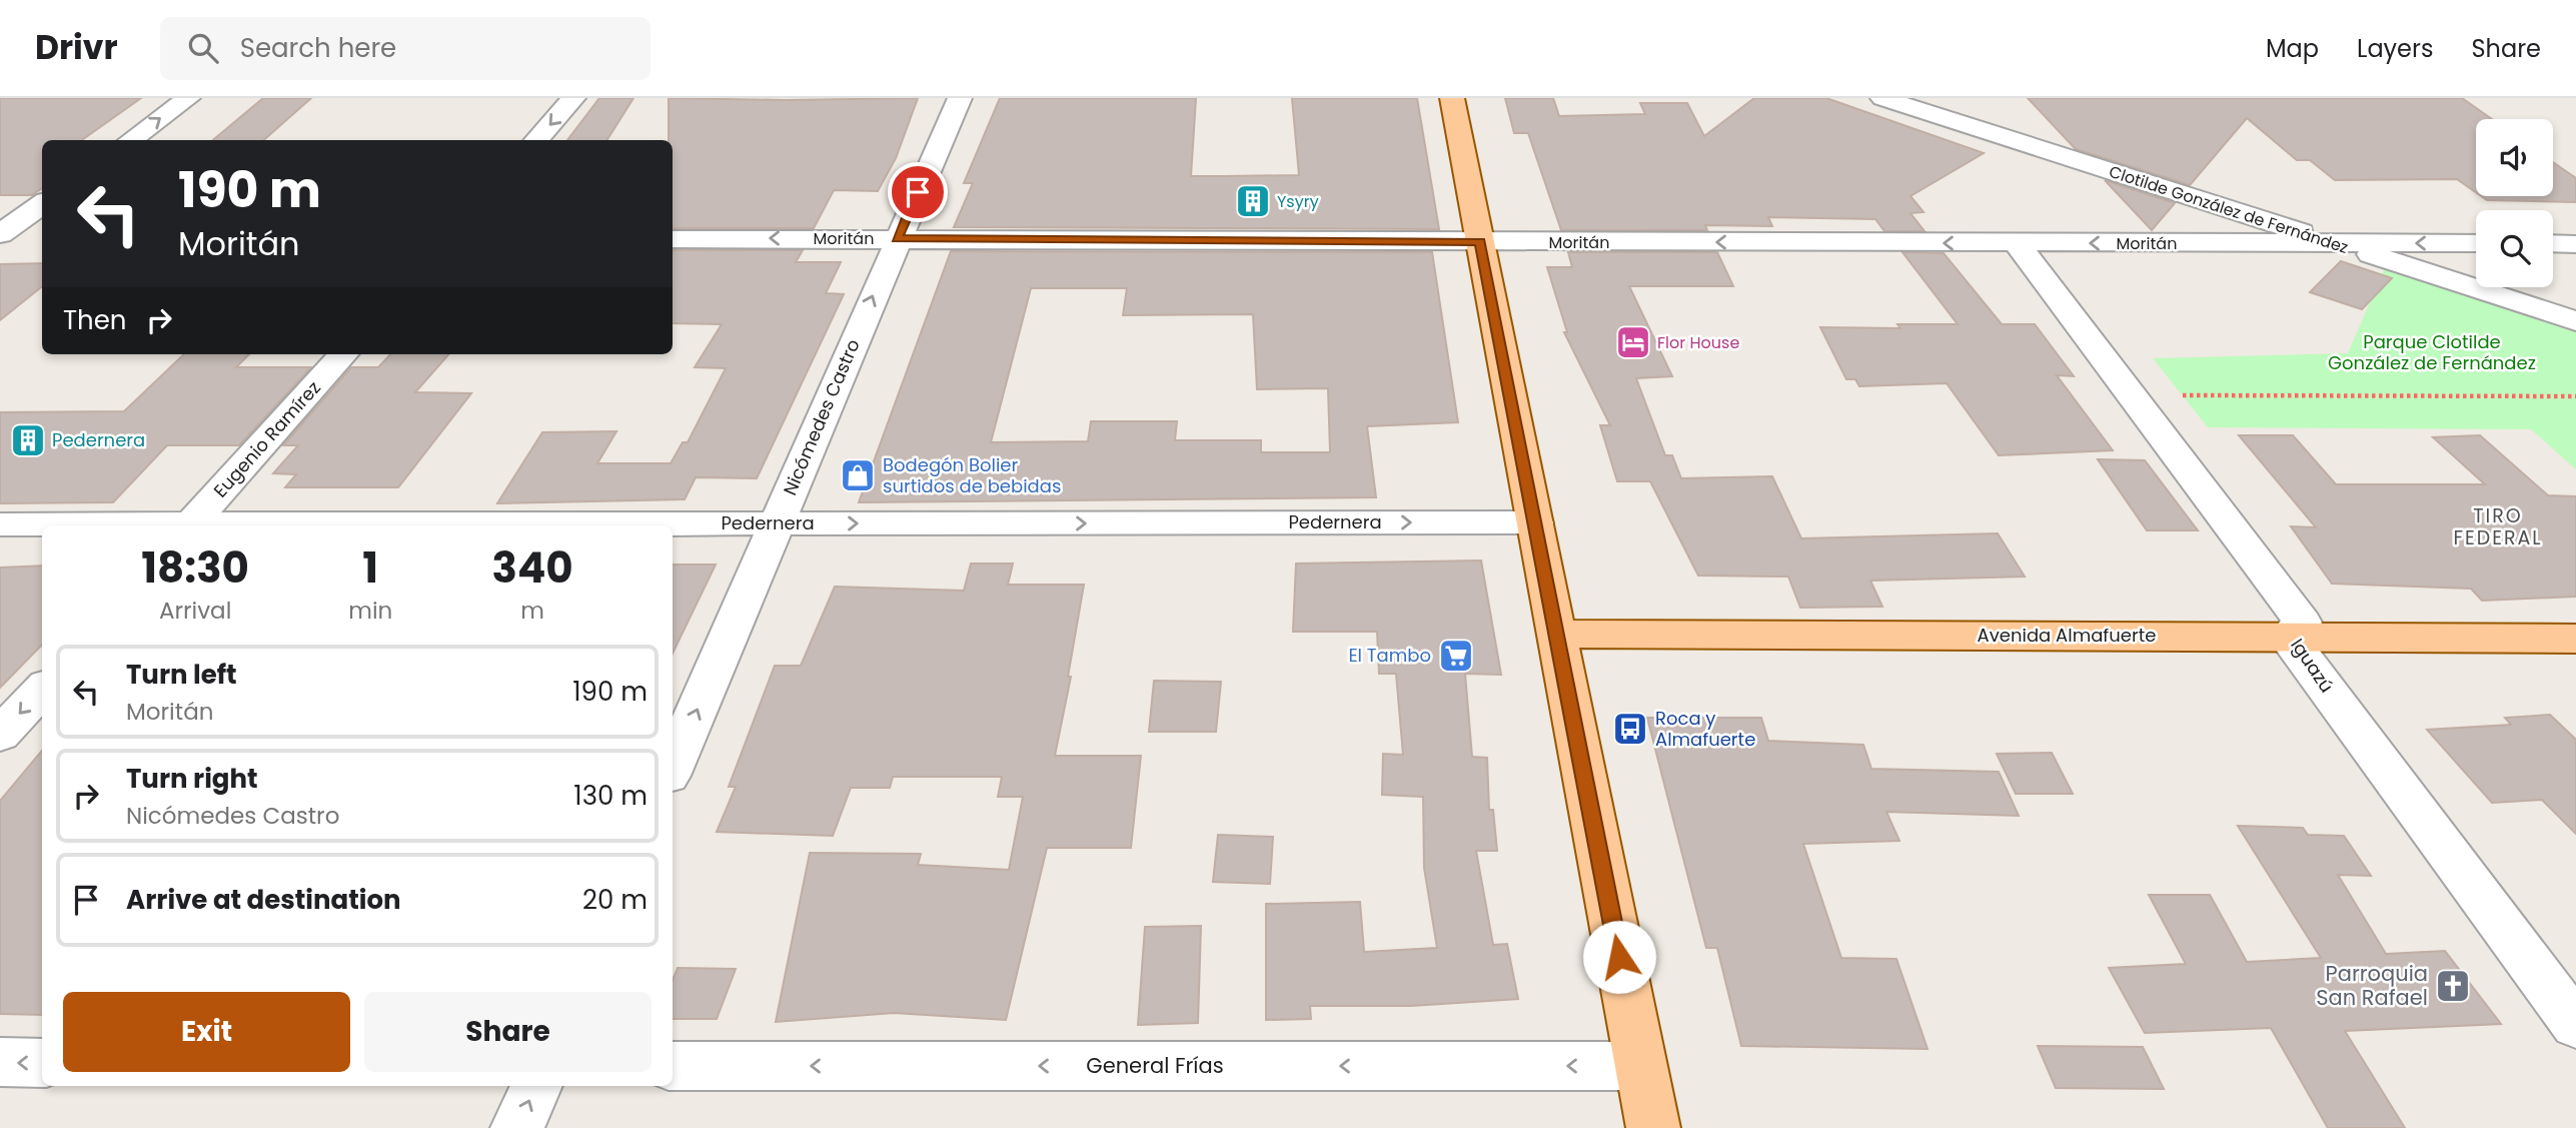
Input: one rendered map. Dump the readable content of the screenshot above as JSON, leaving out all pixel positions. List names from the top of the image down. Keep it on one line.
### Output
{"streets":{"main road":["Avenida Almafuerte"],"street":["Clotilde González de Fernández","Moritán","Nicómedes Castro","Eugenio Ramírez","Pedernera","Iguazú","General Frías"]},"crossings":[["Clotilde González de Fernández","Moritán"],["Moritán","Nicómedes Castro"],["Moritán","Iguazú"],["Nicómedes Castro","Pedernera"],["Avenida Almafuerte","Iguazú"]],"one_way":["Moritán","Nicómedes Castro","Pedernera","General Frías"],"districts":["TIRO FEDERAL"],"parks":["Parque Clotilde González de Fernández"],"places":{"building":["Ysyry","Pedernera"],"hotel":["Flor House"],"shop":["Bodegón Bolier surtidos de bebidas"],"supermarket":["El Tambo"],"bus stop":["Roca y Almafuerte"],"church":["Parroquia San Rafael"]},"page":{"header":"Drivr","search":"Search here","nav":["Map","Layers","Share"],"turn":["190 m","Moritán"],"then":"Then","eta":["18:30","Arrival","1","min","340","m"],"list":[{"name":"Turn left","note":"Moritán","value":"190 m"},{"name":"Turn right","note":"Nicómedes Castro","value":"130 m"},{"name":"Arrive at destination","value":"20 m"}],"buttons":["Exit","Share"]}}
